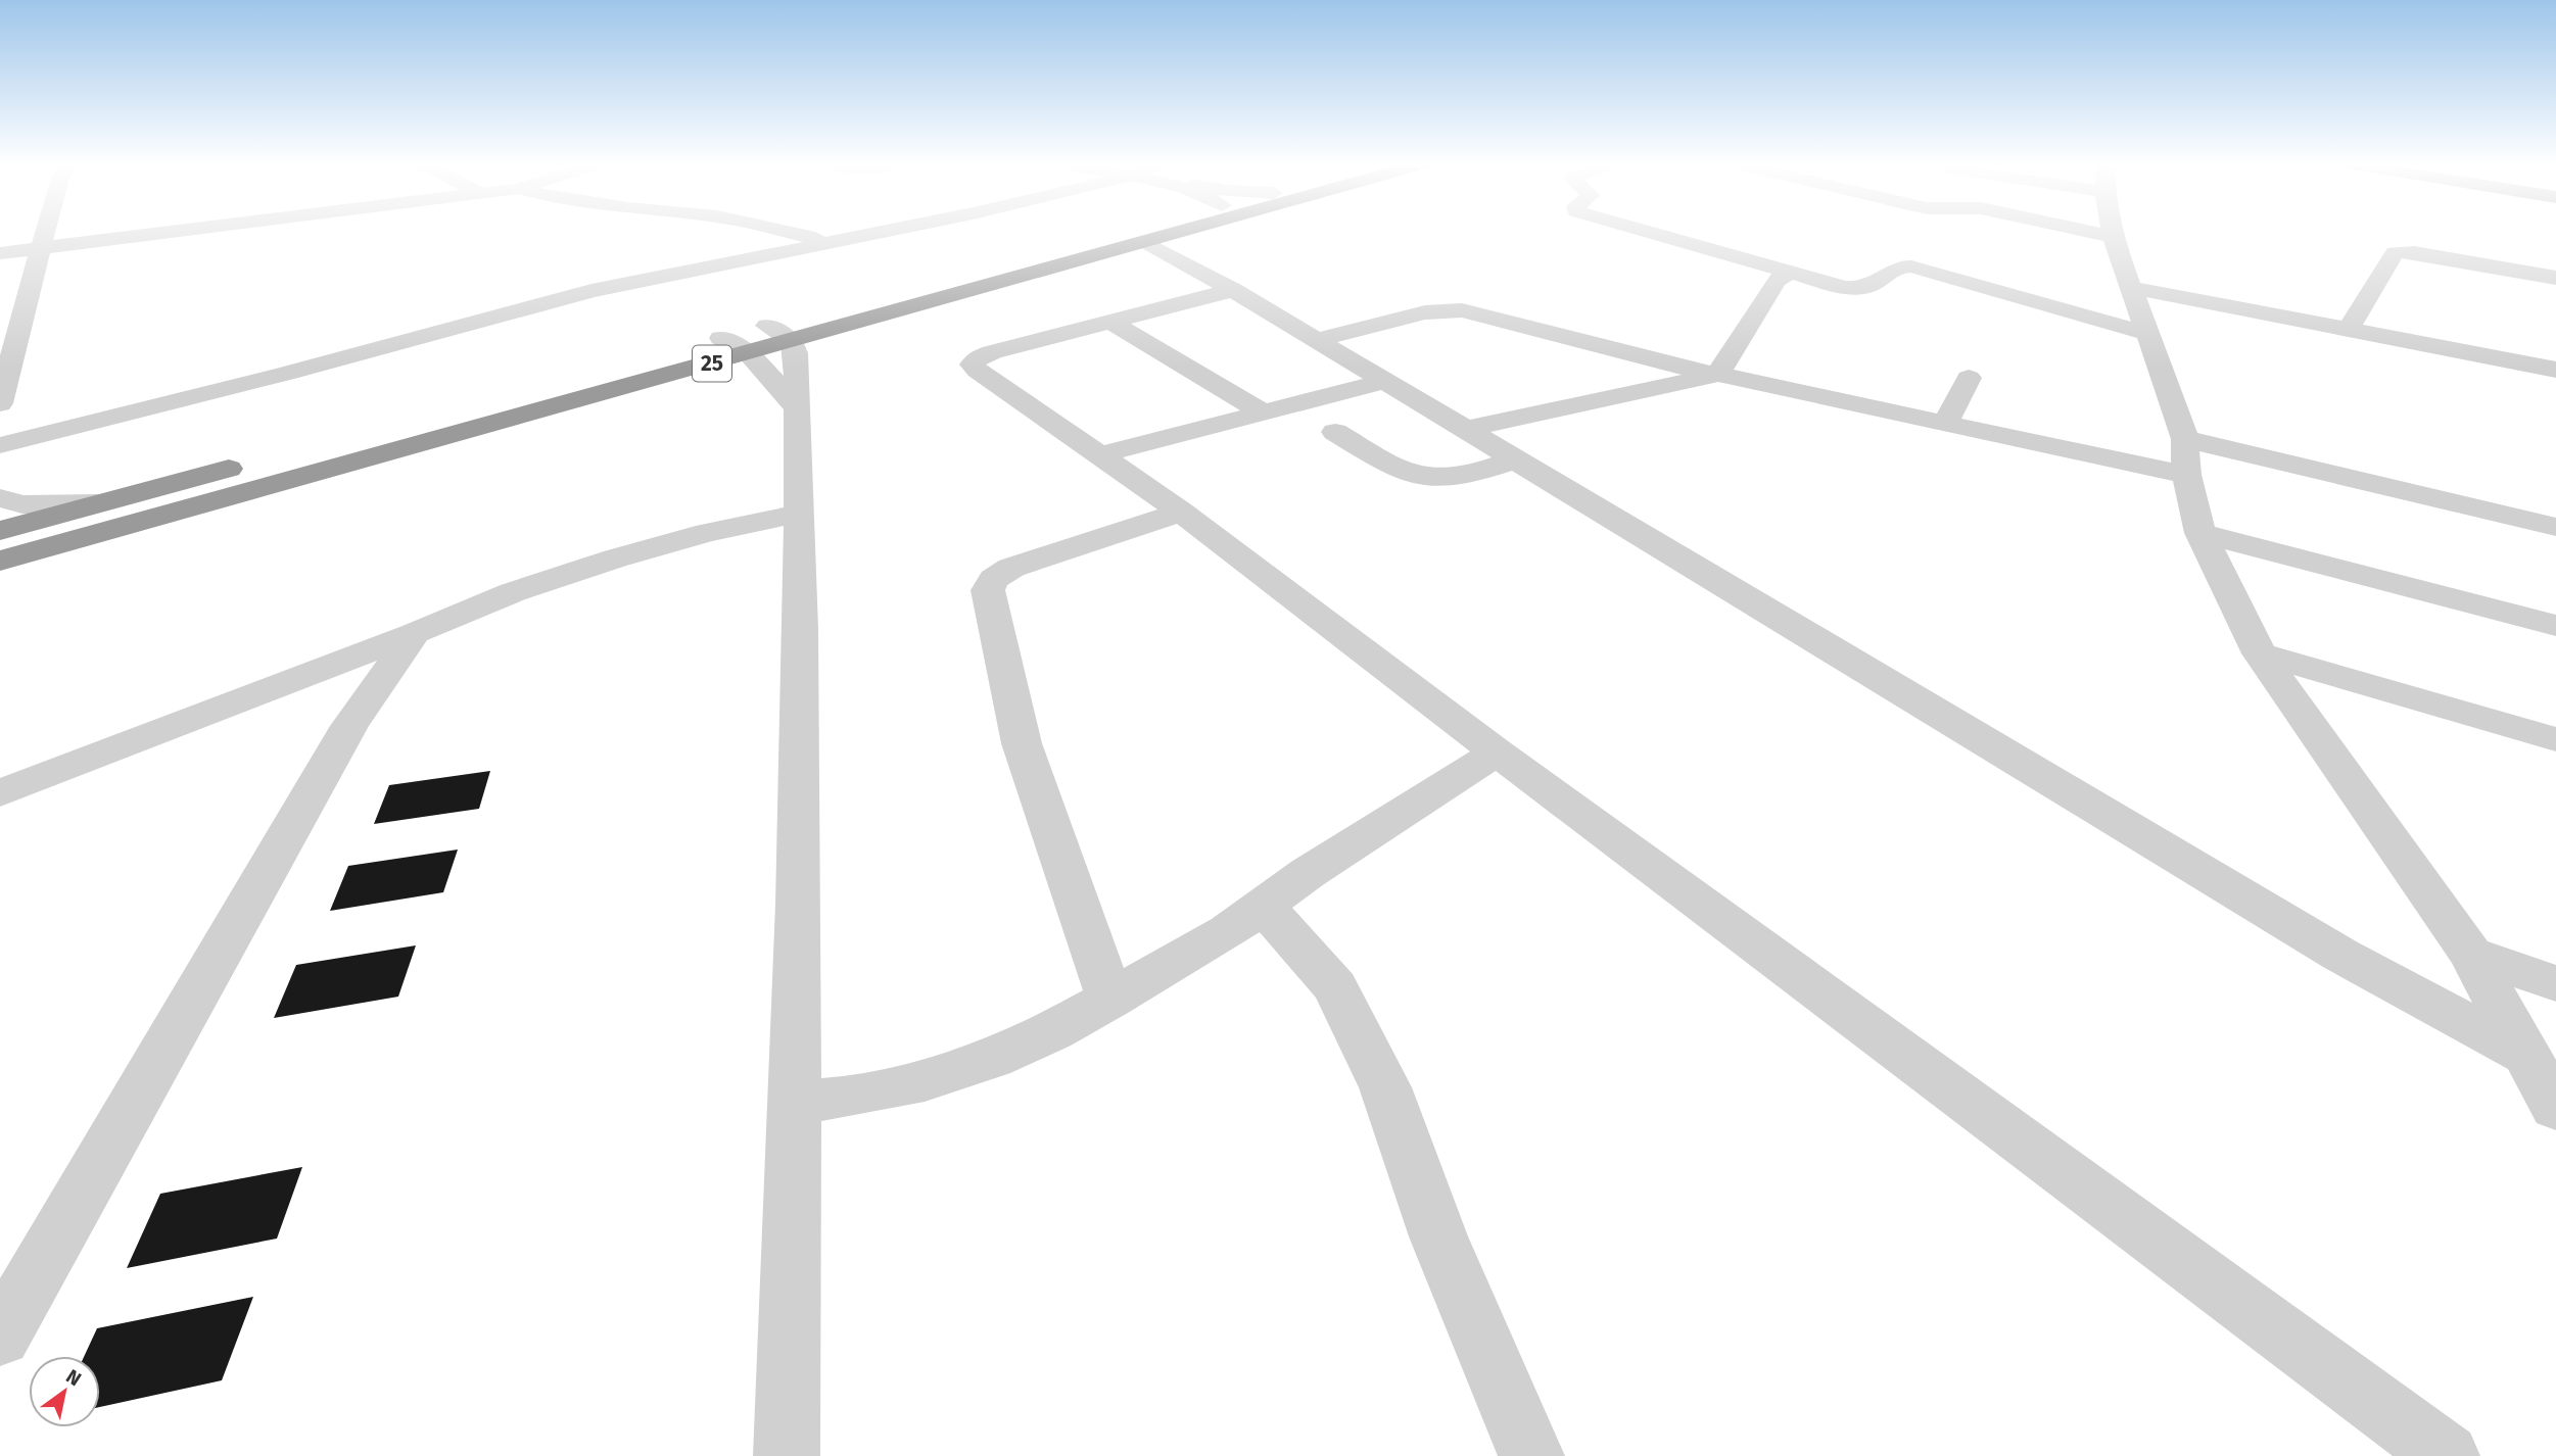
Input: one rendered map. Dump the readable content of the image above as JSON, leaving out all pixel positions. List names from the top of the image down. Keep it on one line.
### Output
{"streets":{"highway":["25"]},"north":"top right"}
